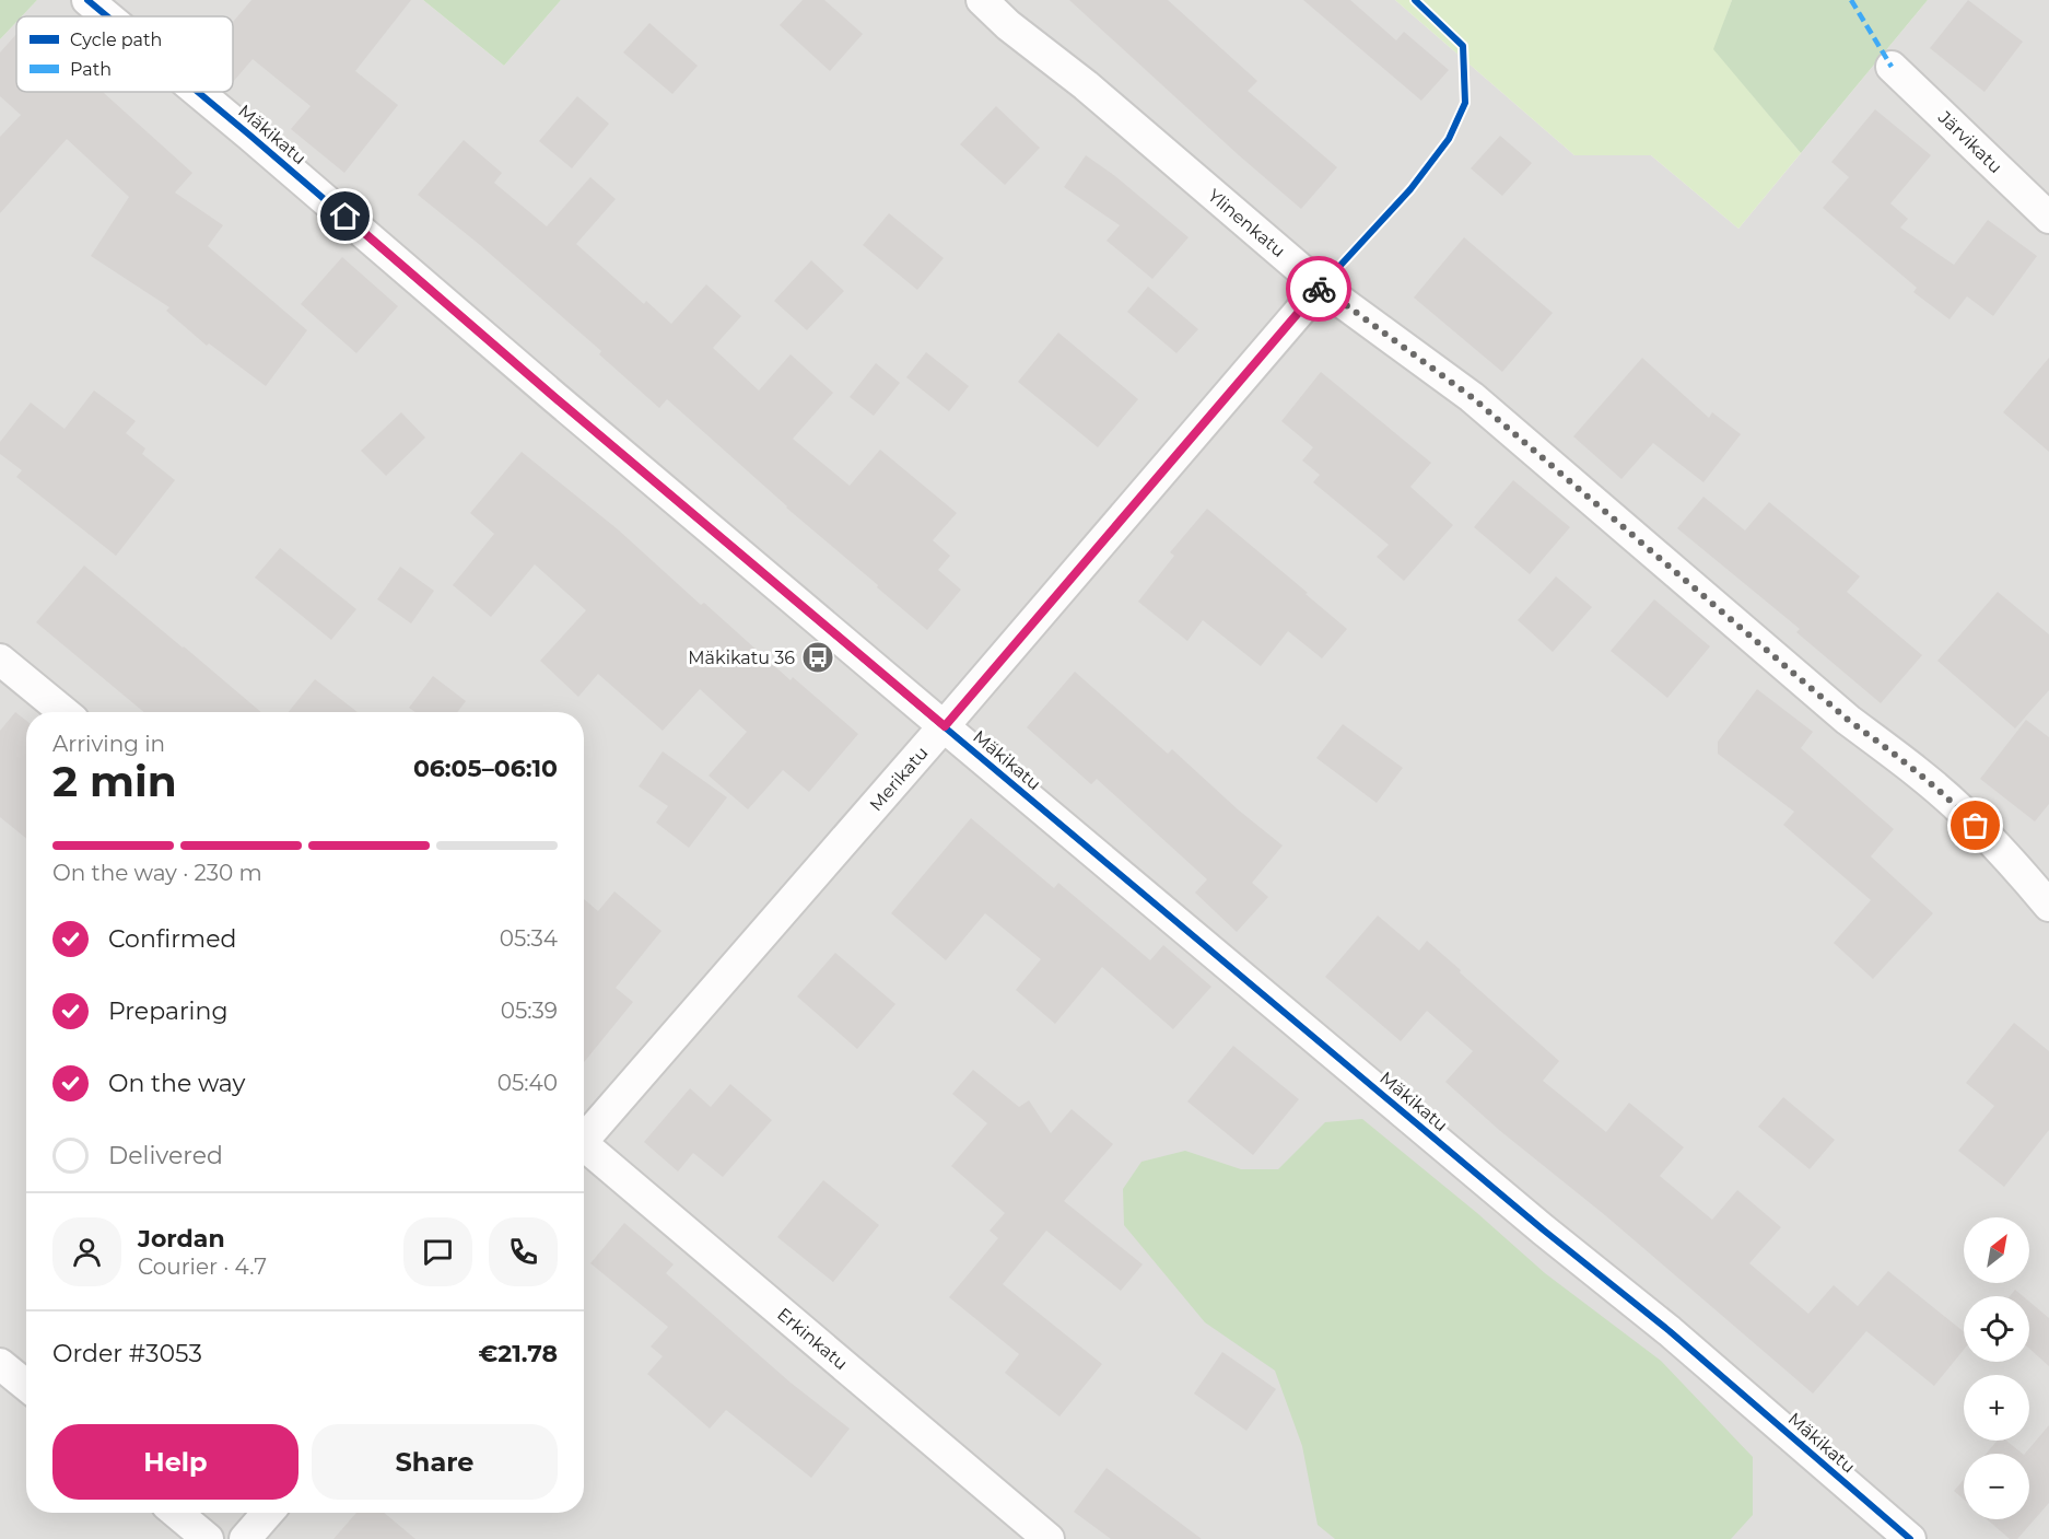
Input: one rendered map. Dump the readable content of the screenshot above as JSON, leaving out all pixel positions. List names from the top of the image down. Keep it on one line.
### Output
{"streets":{"street":["Mäkikatu","Järvikatu","Ylinenkatu","Merikatu","Erkinkatu"]},"crossings":[["Mäkikatu","Merikatu"],["Ylinenkatu","Merikatu"]],"places":{"bus stop":["Mäkikatu 36"]},"legend":["Cycle path","Path"],"north":"top right","page":{"heading":["2 min","Arriving in","06:05–06:10"],"panel":["Jordan","Courier · 4.7","Order #3053","€21.78"],"bar":"On the way · 230 m","list":[["Confirmed","05:34"],["Preparing","05:39"],["On the way","05:40"],"Delivered"],"map_buttons":["+","−"],"buttons":["Help","Share"]}}
